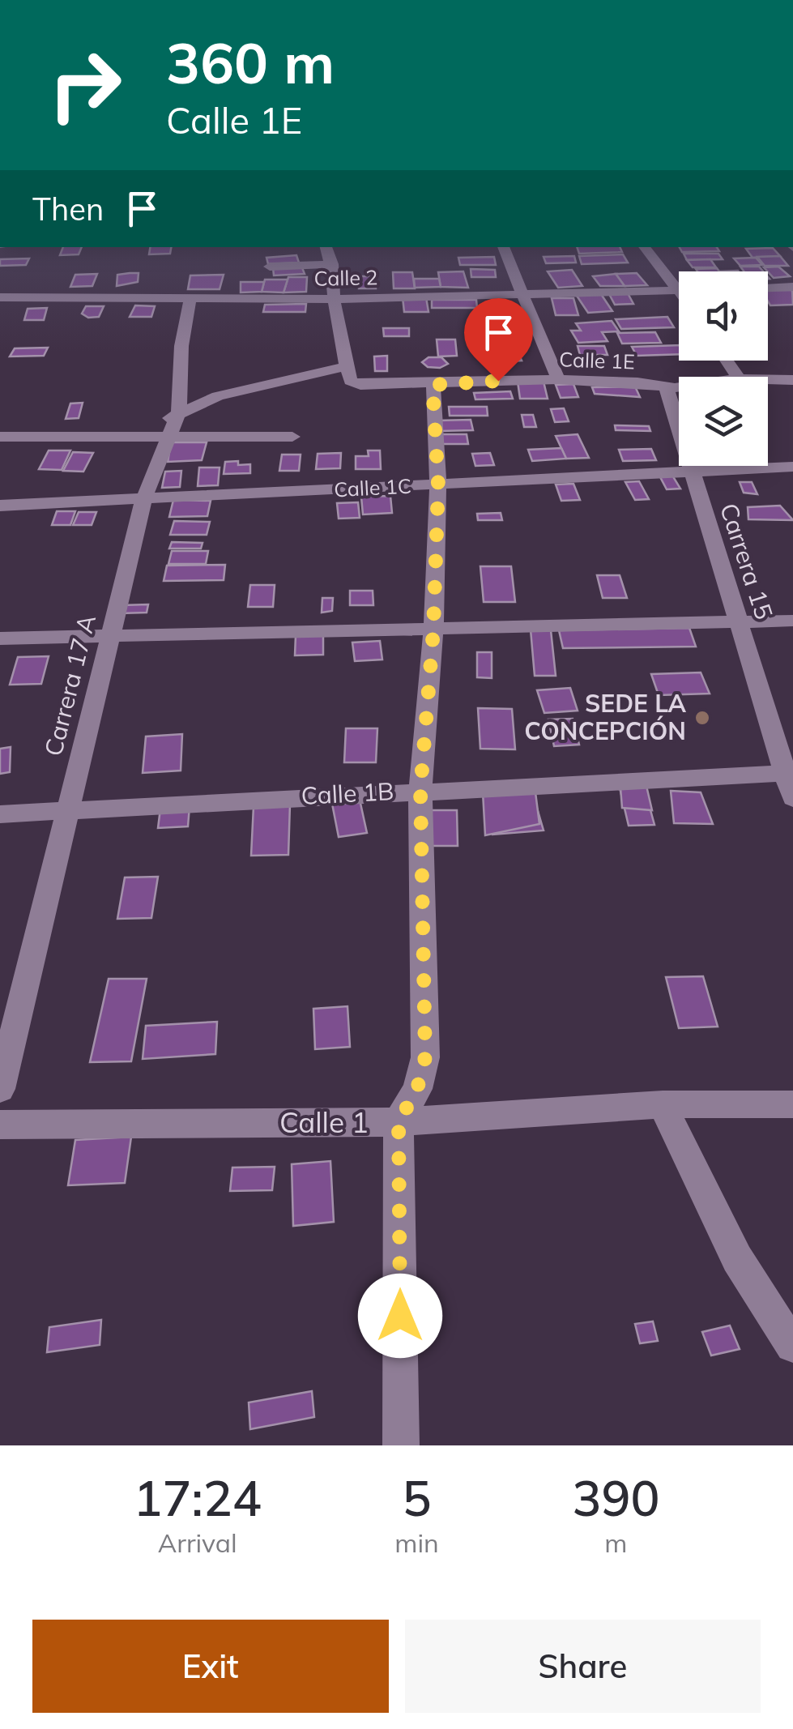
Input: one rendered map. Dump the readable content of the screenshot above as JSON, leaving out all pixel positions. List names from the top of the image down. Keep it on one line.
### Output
{"streets":{"street":["Calle 2","Calle 1E","Calle 1C","Carrera 15","Carrera 17 A","Calle 1B","Calle 1"]},"crossings":[["Calle 2","Carrera 17 A"],["Calle 1E","Carrera 15"],["Calle 1E","Carrera 17 A"],["Calle 1C","Carrera 15"],["Calle 1C","Carrera 17 A"],["Carrera 15","Calle 1B"],["Carrera 17 A","Calle 1B"]],"places":["SEDE LA CONCEPCIÓN"],"page":{"turn":["360 m","Calle 1E"],"then":"Then","eta":["17:24","Arrival","5","min","390","m"],"buttons":["Exit","Share"]}}
